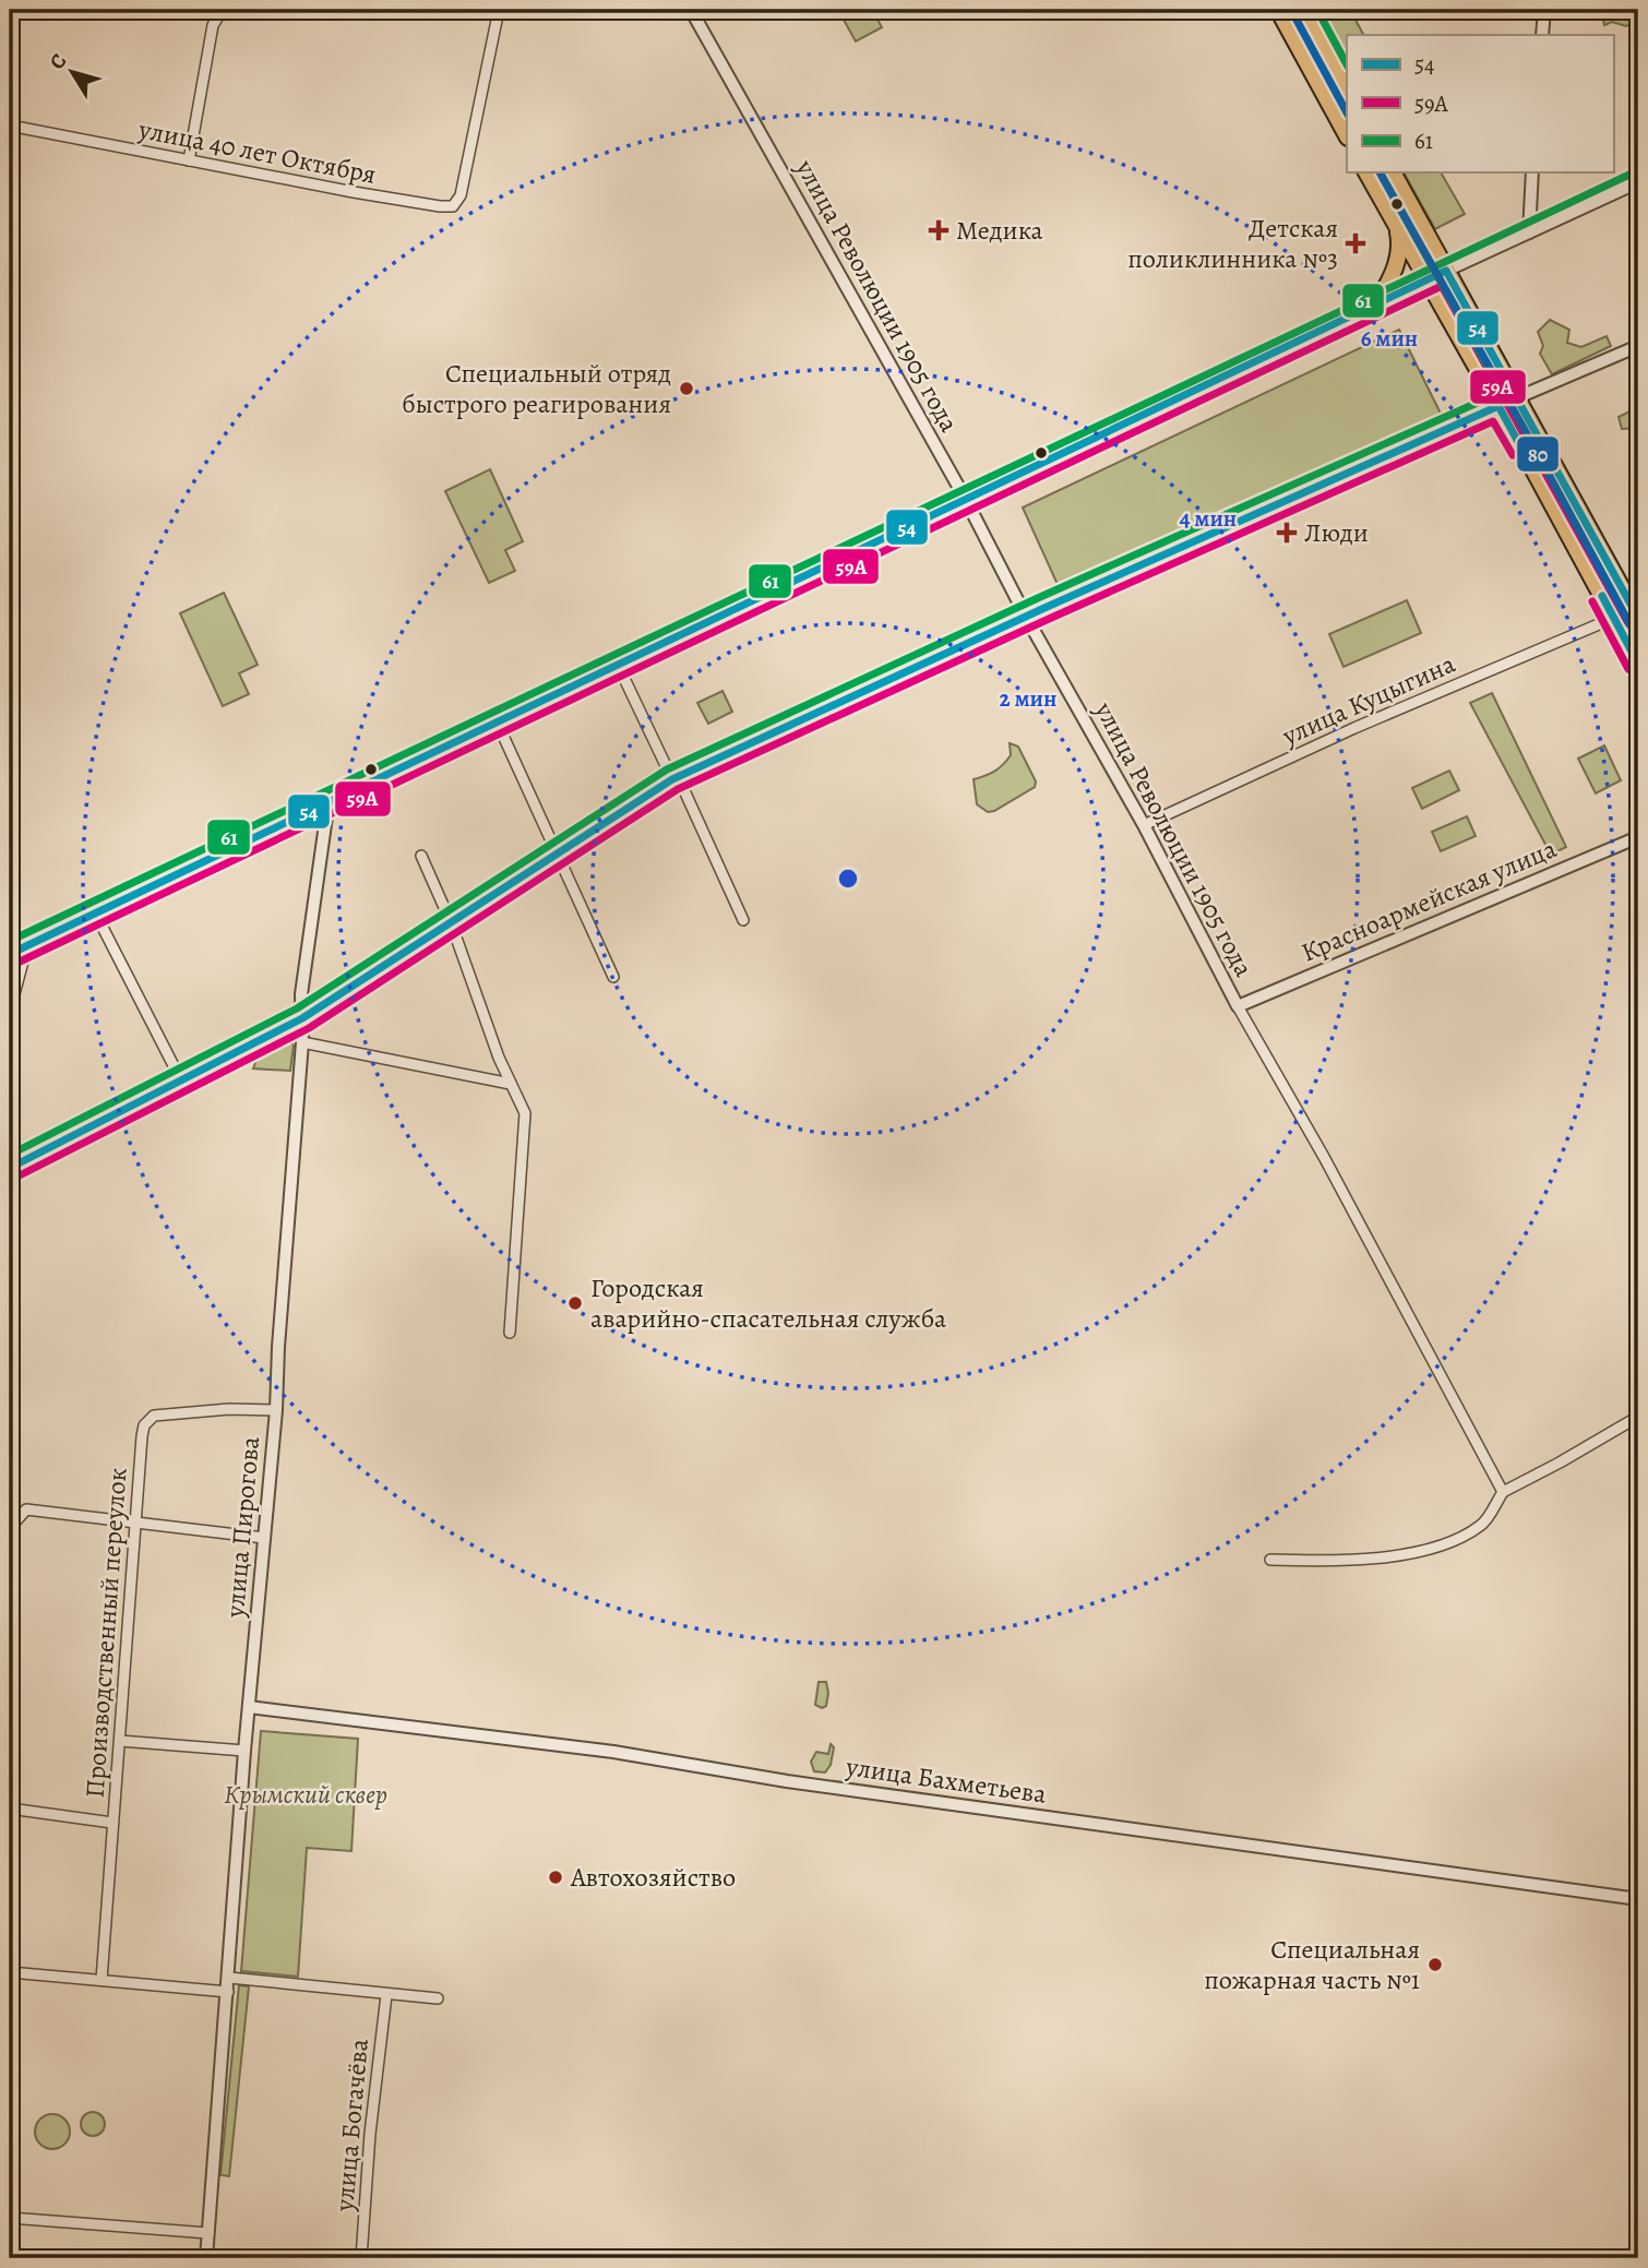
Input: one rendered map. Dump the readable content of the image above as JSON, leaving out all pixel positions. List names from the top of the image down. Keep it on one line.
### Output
{"streets":{"street":["улица 40 лет Октября","улица Революции 1905 года","улица Куцыгина","Красноармейская улица","улица Пирогова","Производственный переулок","улица Бахметьева","улица Богачёва"]},"crossings":[["улица Революции 1905 года","улица Куцыгина"],["улица Революции 1905 года","Красноармейская улица"],["улица Пирогова","Производственный переулок"],["улица Пирогова","улица Бахметьева"]],"parks":["Крымский сквер"],"places":{"health":["Медика","Детская поликлинника №3","Люди"],"other":["Специальный отряд быстрого реагирования","Городская аварийно-спасательная служба","Автохозяйство","Специальная пожарная часть №1"]},"lines":["transit line 61","transit line 80","transit line 54","transit line 59А"],"legend":["54","59А","61"],"north":"top left","rings":["6 мин","4 мин","2 мин"]}
